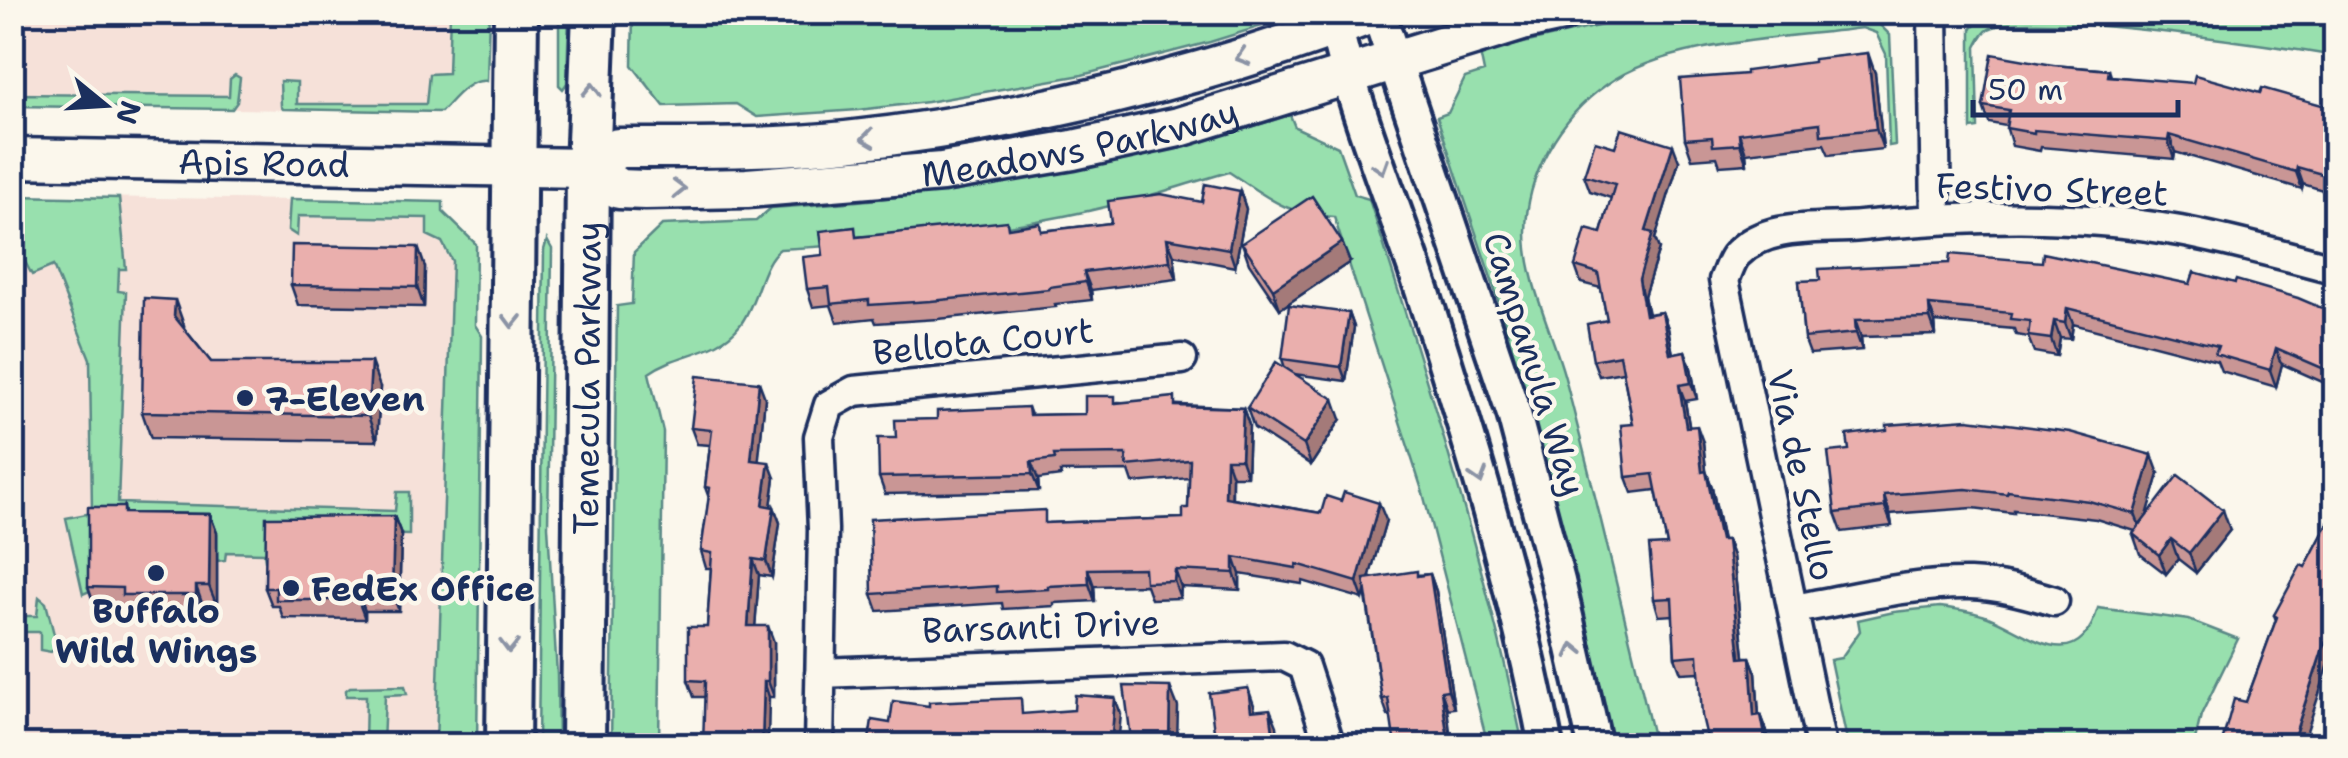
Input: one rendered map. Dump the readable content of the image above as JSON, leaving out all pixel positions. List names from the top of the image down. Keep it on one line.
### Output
{"streets":{"main road":["Meadows Parkway","Apis Road","Temecula Parkway"],"street":["Festivo Street","Bellota Court","Campanula Way","Via de Stello","Barsanti Drive"]},"crossings":[["Meadows Parkway","Apis Road"],["Meadows Parkway","Campanula Way"],["Meadows Parkway","Temecula Parkway"],["Festivo Street","Via de Stello"],["Bellota Court","Barsanti Drive"]],"places":["7-Eleven","Buffalo Wild Wings","FedEx Office"],"scale_bar":"50 m","north":"right"}
